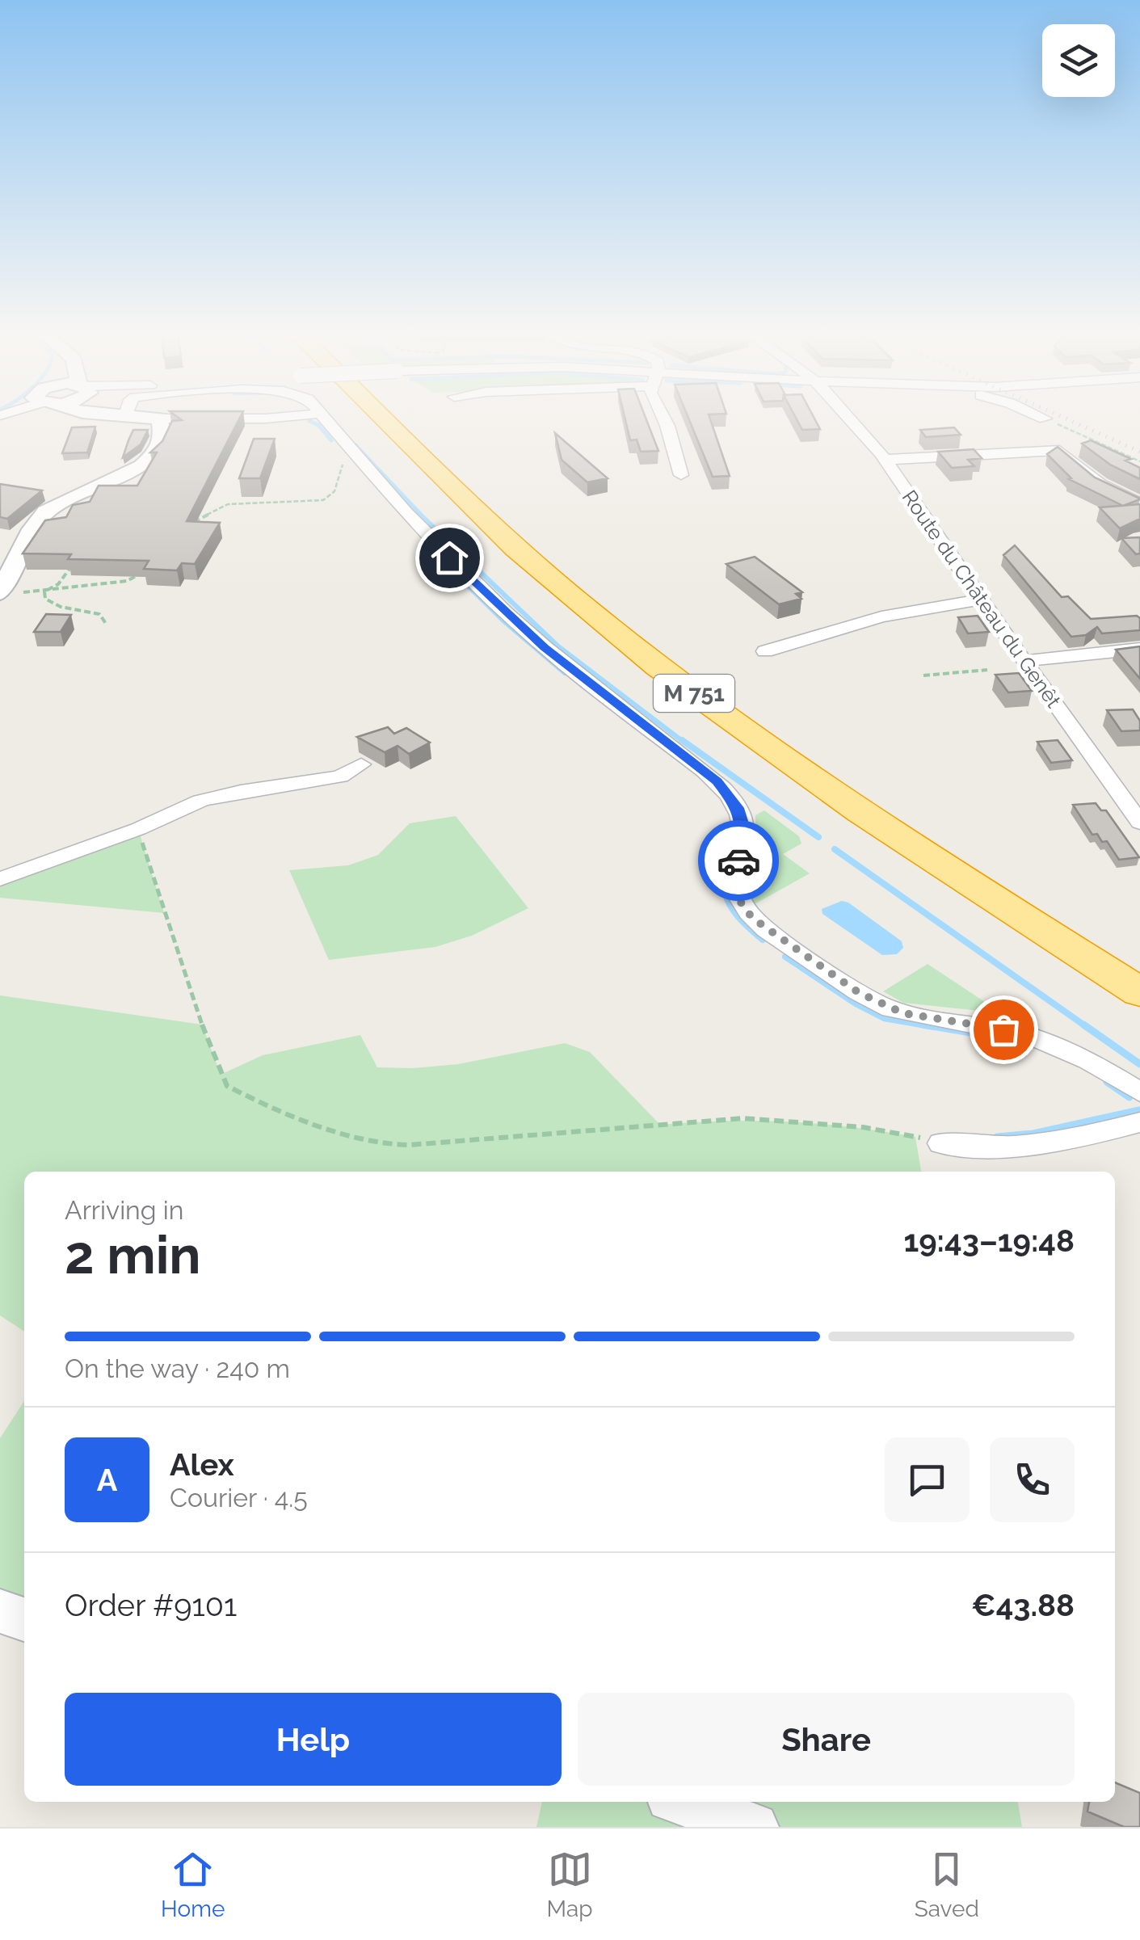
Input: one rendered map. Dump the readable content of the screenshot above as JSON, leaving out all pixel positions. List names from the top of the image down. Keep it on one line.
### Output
{"streets":{"highway":["M 751"],"street":["Route du Château du Genêt"]},"page":{"heading":["2 min","Arriving in","19:43–19:48"],"panel":["Alex","Courier · 4.5","Order #9101","€43.88"],"bar":"On the way · 240 m","round":"A","buttons":["Help","Share"],"tabs":["Home","Map","Saved"]}}
